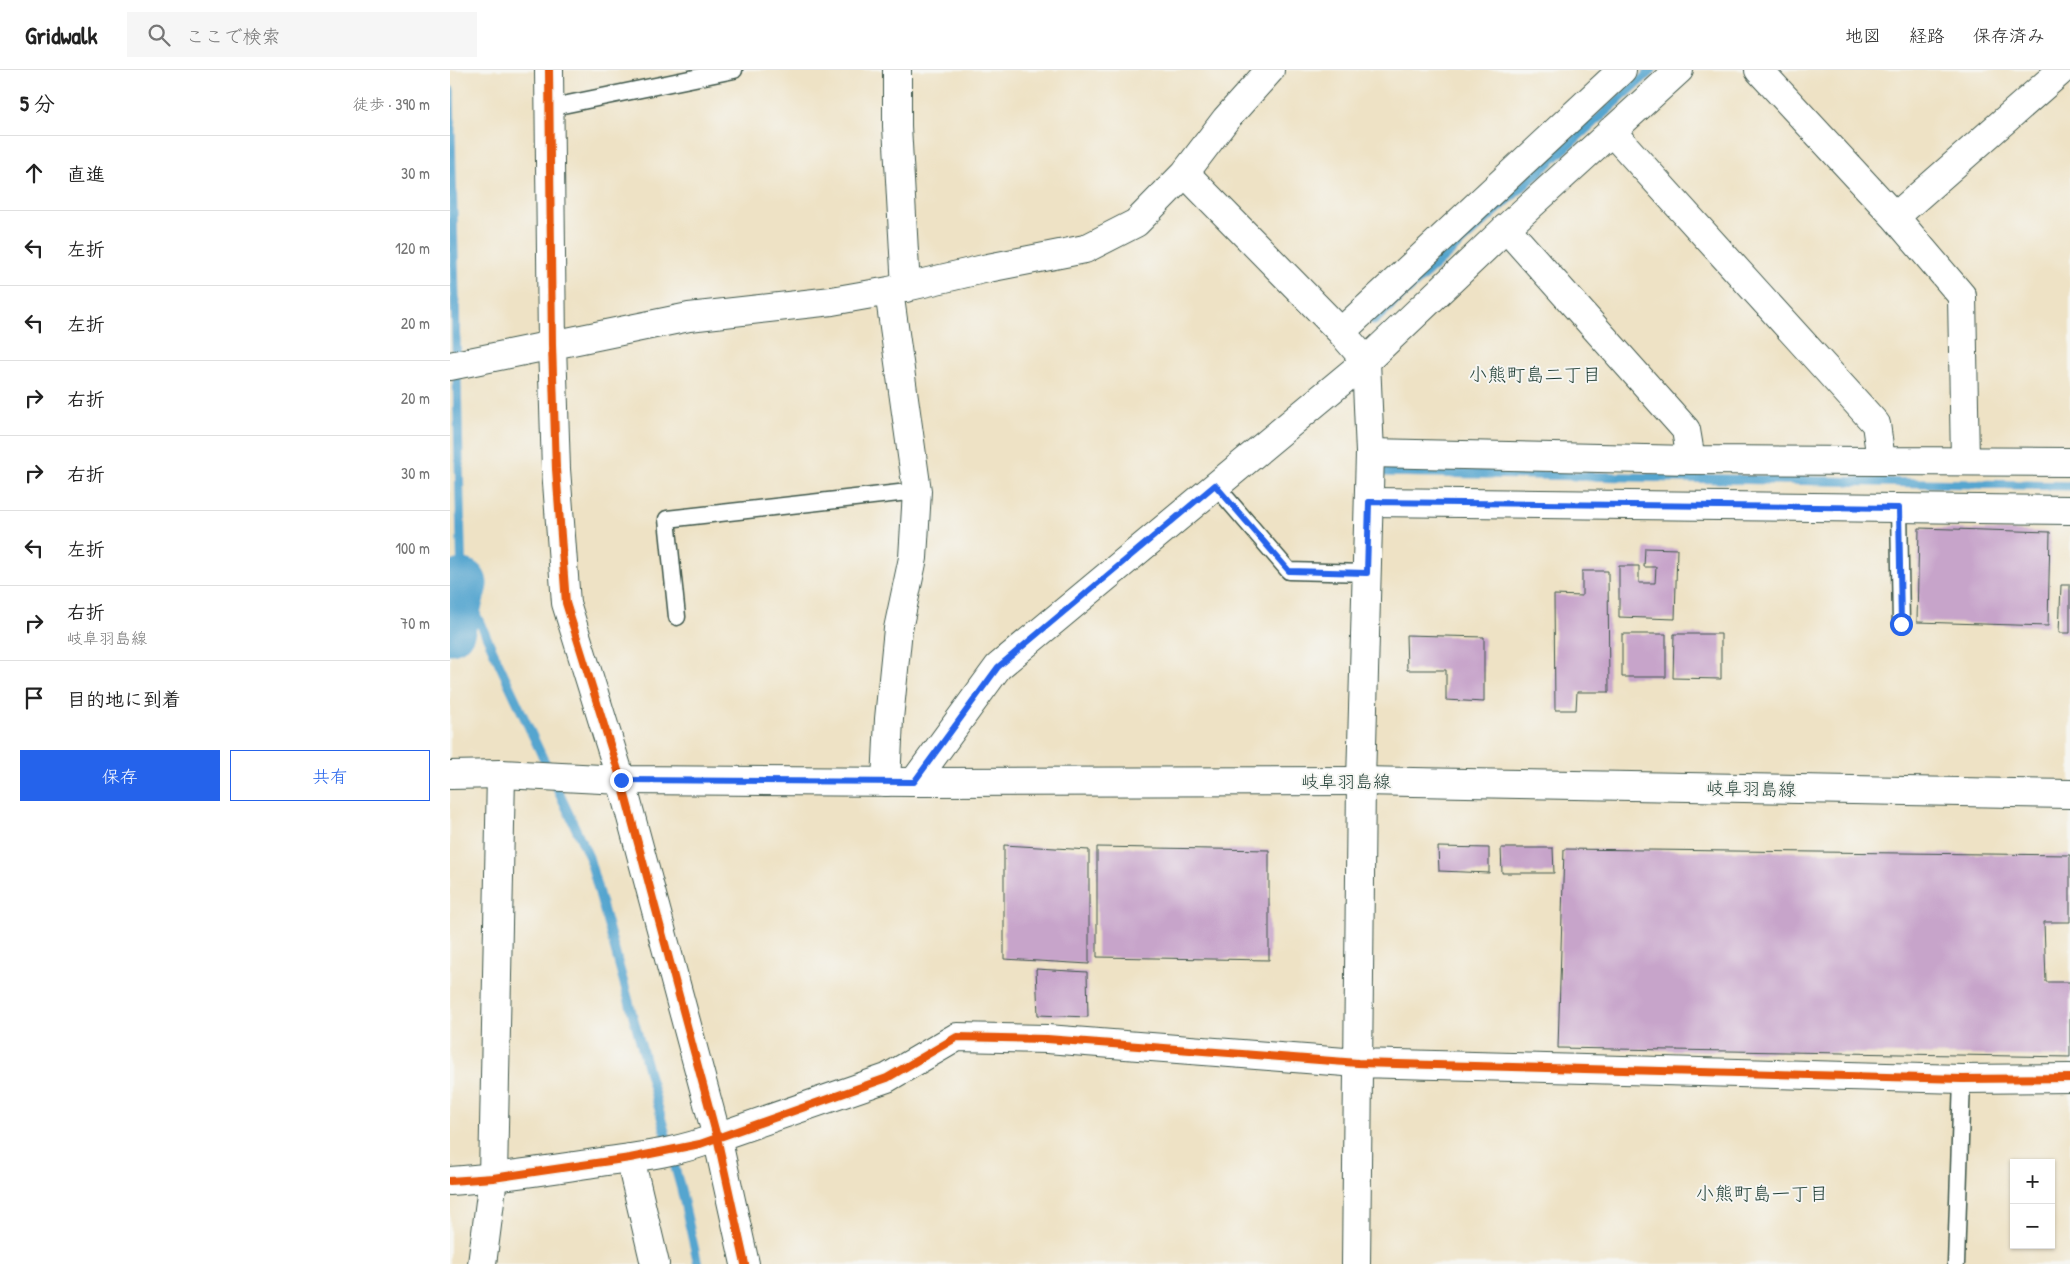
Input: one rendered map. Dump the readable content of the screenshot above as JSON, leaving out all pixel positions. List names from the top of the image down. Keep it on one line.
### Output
{"streets":{"street":["岐阜羽島線"]},"districts":["小熊町島二丁目","小熊町島一丁目"],"page":{"header":"Gridwalk","search":"ここで検索","nav":["地図","経路","保存済み"],"heading":["5 分","徒歩 · 390 m"],"list":[["直進","30 m"],["左折","120 m"],["左折","20 m"],["右折","20 m"],["右折","30 m"],["左折","100 m"],["右折","岐阜羽島線","70 m"],"目的地に到着"],"buttons":["保存","共有"],"map_buttons":["+","−"]}}
